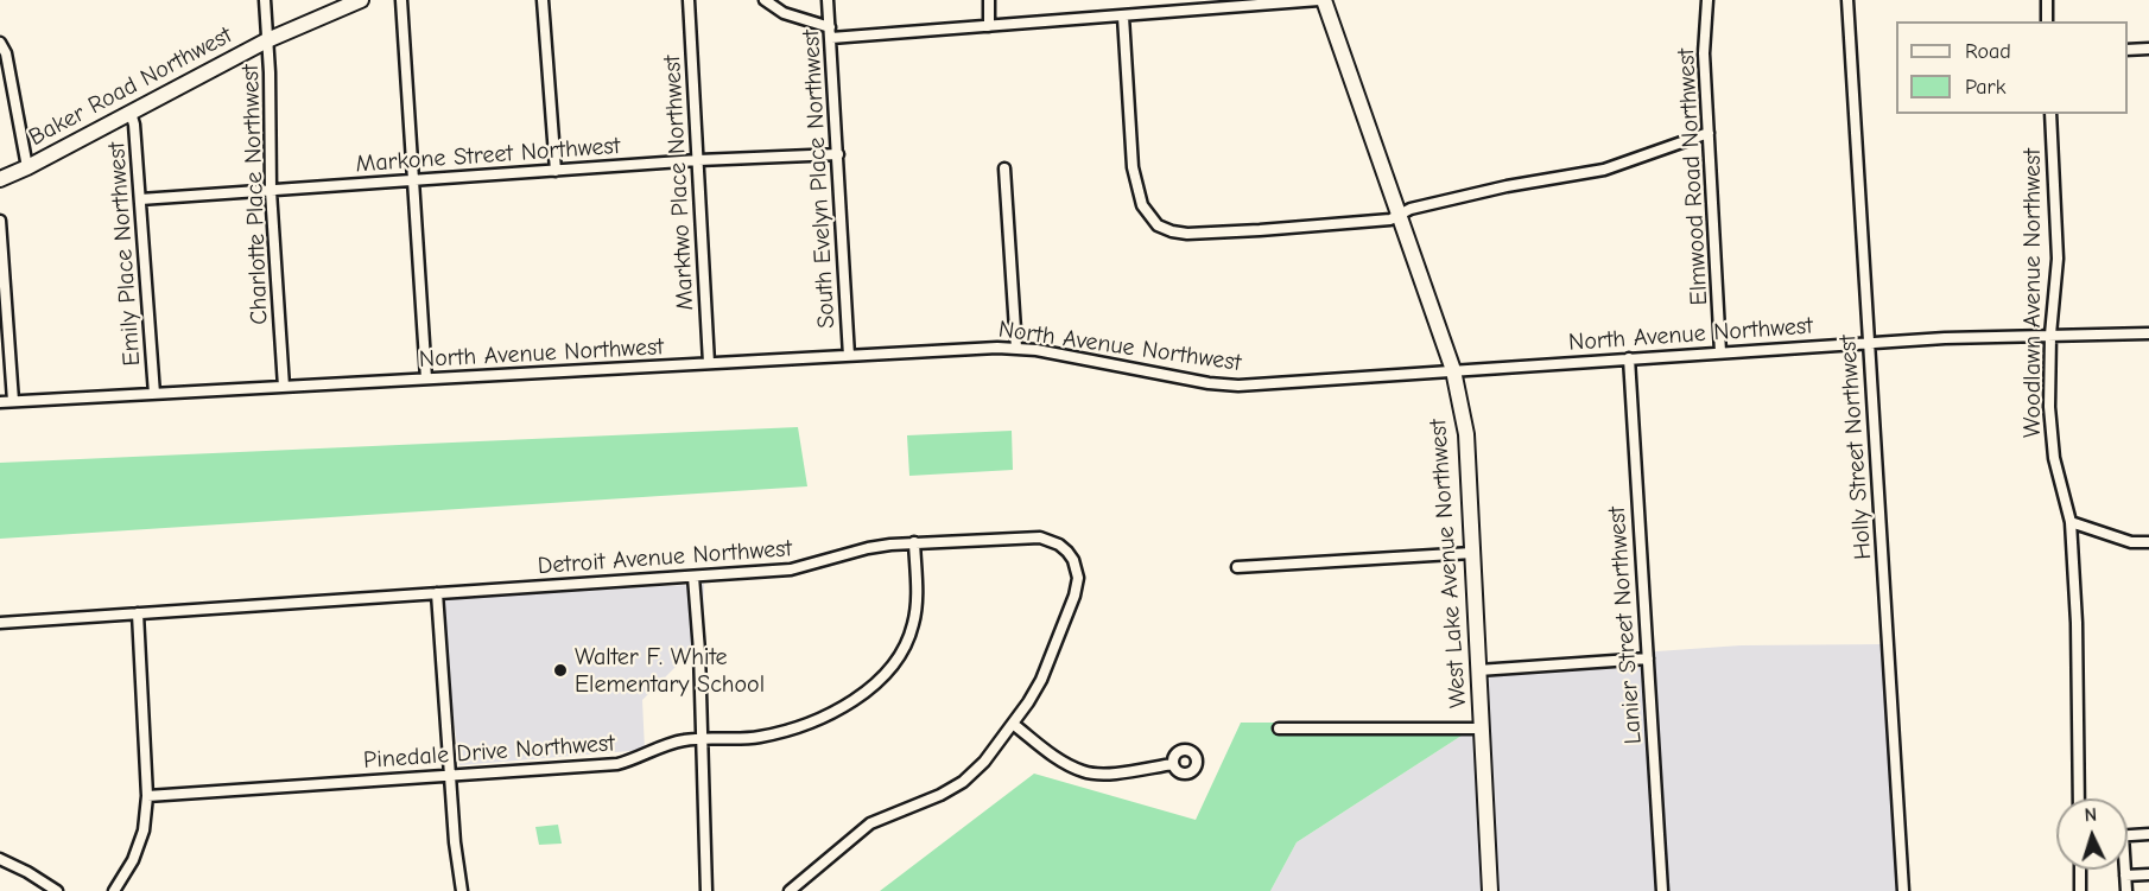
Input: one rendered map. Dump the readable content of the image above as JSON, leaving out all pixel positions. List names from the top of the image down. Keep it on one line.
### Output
{"streets":{"street":["Baker Road Northwest","Markone Street Northwest","Elmwood Road Northwest","South Evelyn Place Northwest","Marktwo Place Northwest","Charlotte Place Northwest","Emily Place Northwest","Woodlawn Avenue Northwest","North Avenue Northwest","Holly Street Northwest","Detroit Avenue Northwest","West Lake Avenue Northwest","Lanier Street Northwest","Pinedale Drive Northwest"]},"crossings":[["Baker Road Northwest","Charlotte Place Northwest"],["Baker Road Northwest","Emily Place Northwest"],["Markone Street Northwest","South Evelyn Place Northwest"],["Markone Street Northwest","Marktwo Place Northwest"],["Markone Street Northwest","Charlotte Place Northwest"],["Markone Street Northwest","Emily Place Northwest"],["Elmwood Road Northwest","North Avenue Northwest"],["South Evelyn Place Northwest","North Avenue Northwest"],["Marktwo Place Northwest","North Avenue Northwest"],["Charlotte Place Northwest","North Avenue Northwest"],["Emily Place Northwest","North Avenue Northwest"],["Woodlawn Avenue Northwest","North Avenue Northwest"],["North Avenue Northwest","Holly Street Northwest"],["North Avenue Northwest","West Lake Avenue Northwest"],["North Avenue Northwest","Lanier Street Northwest"],["Detroit Avenue Northwest","Pinedale Drive Northwest"]],"places":["Walter F. White Elementary School"],"legend":["Road","Park"],"north":"top"}
